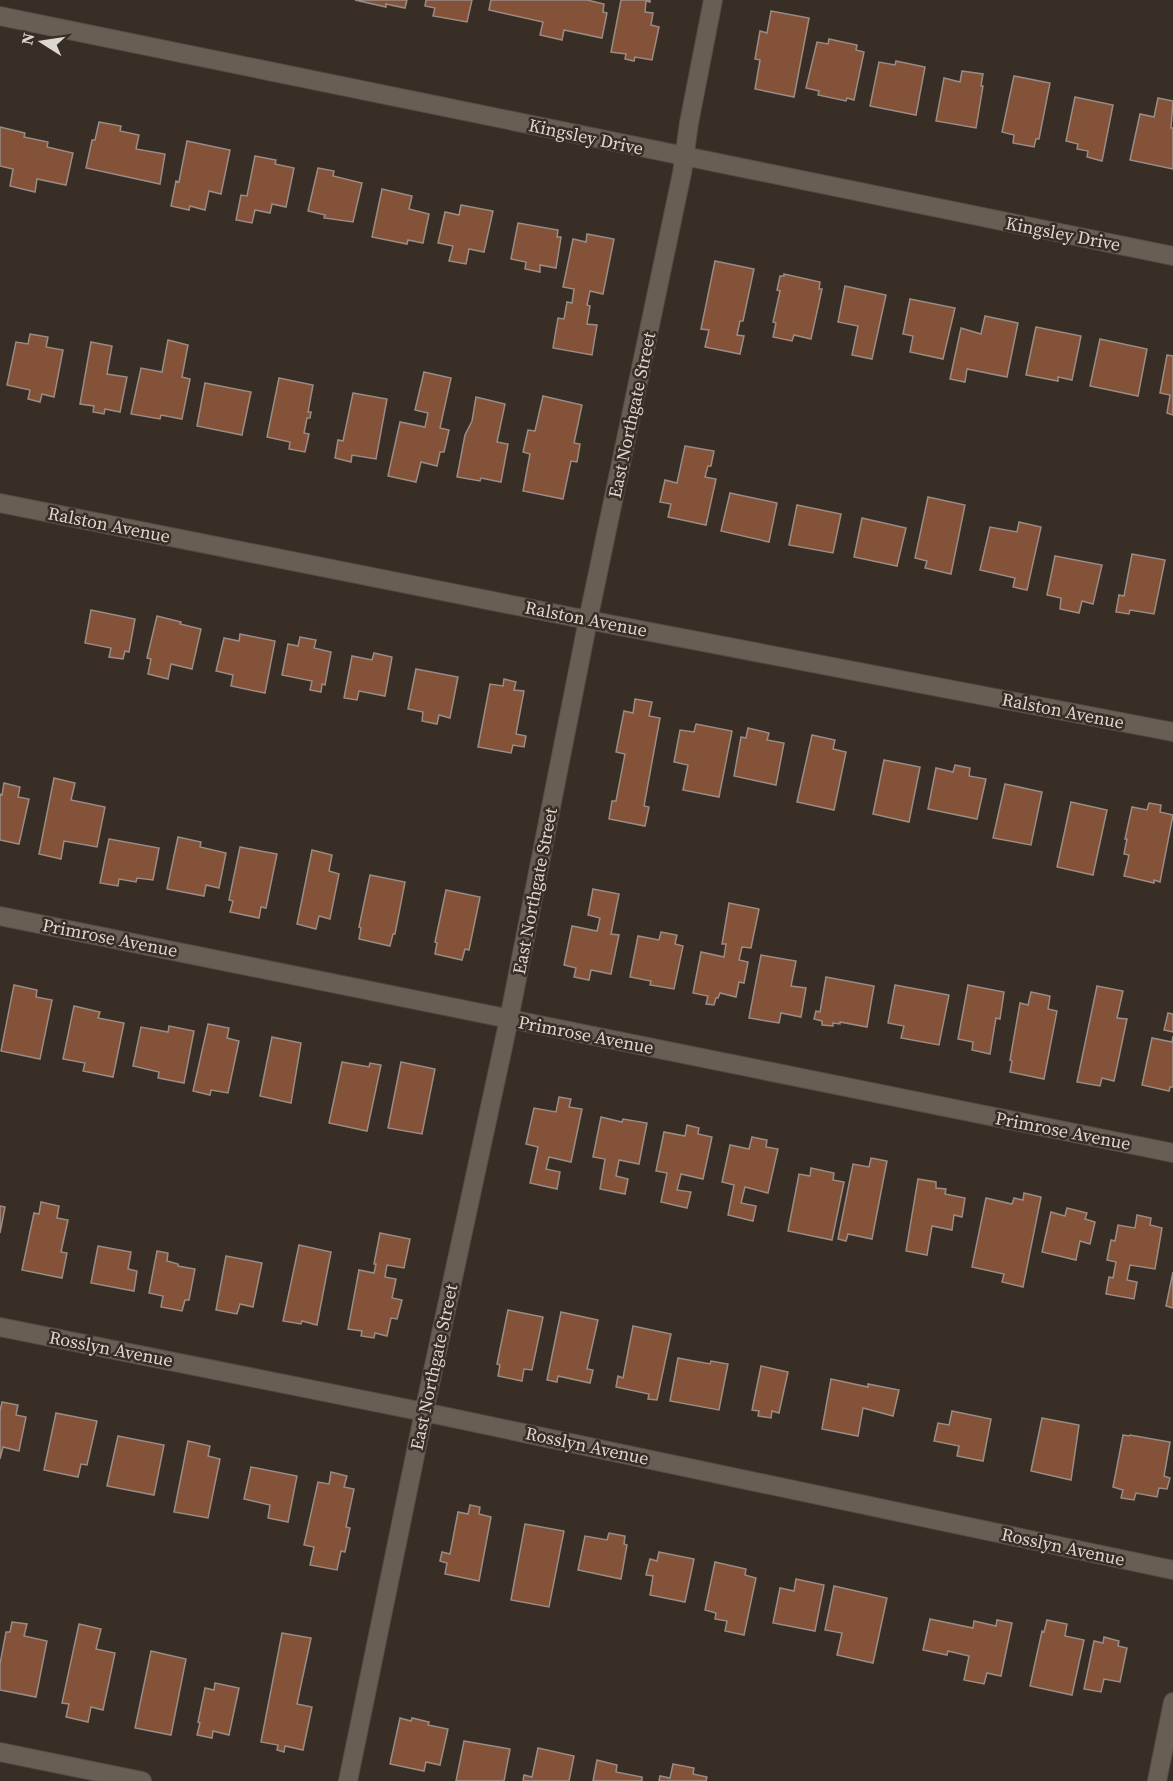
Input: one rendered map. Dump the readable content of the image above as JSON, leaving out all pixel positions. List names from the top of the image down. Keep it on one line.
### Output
{"streets":{"street":["Kingsley Drive","East Northgate Street","Ralston Avenue","Primrose Avenue","Rosslyn Avenue"]},"crossings":[["Kingsley Drive","East Northgate Street"],["East Northgate Street","Ralston Avenue"],["East Northgate Street","Primrose Avenue"],["East Northgate Street","Rosslyn Avenue"]],"north":"left"}
